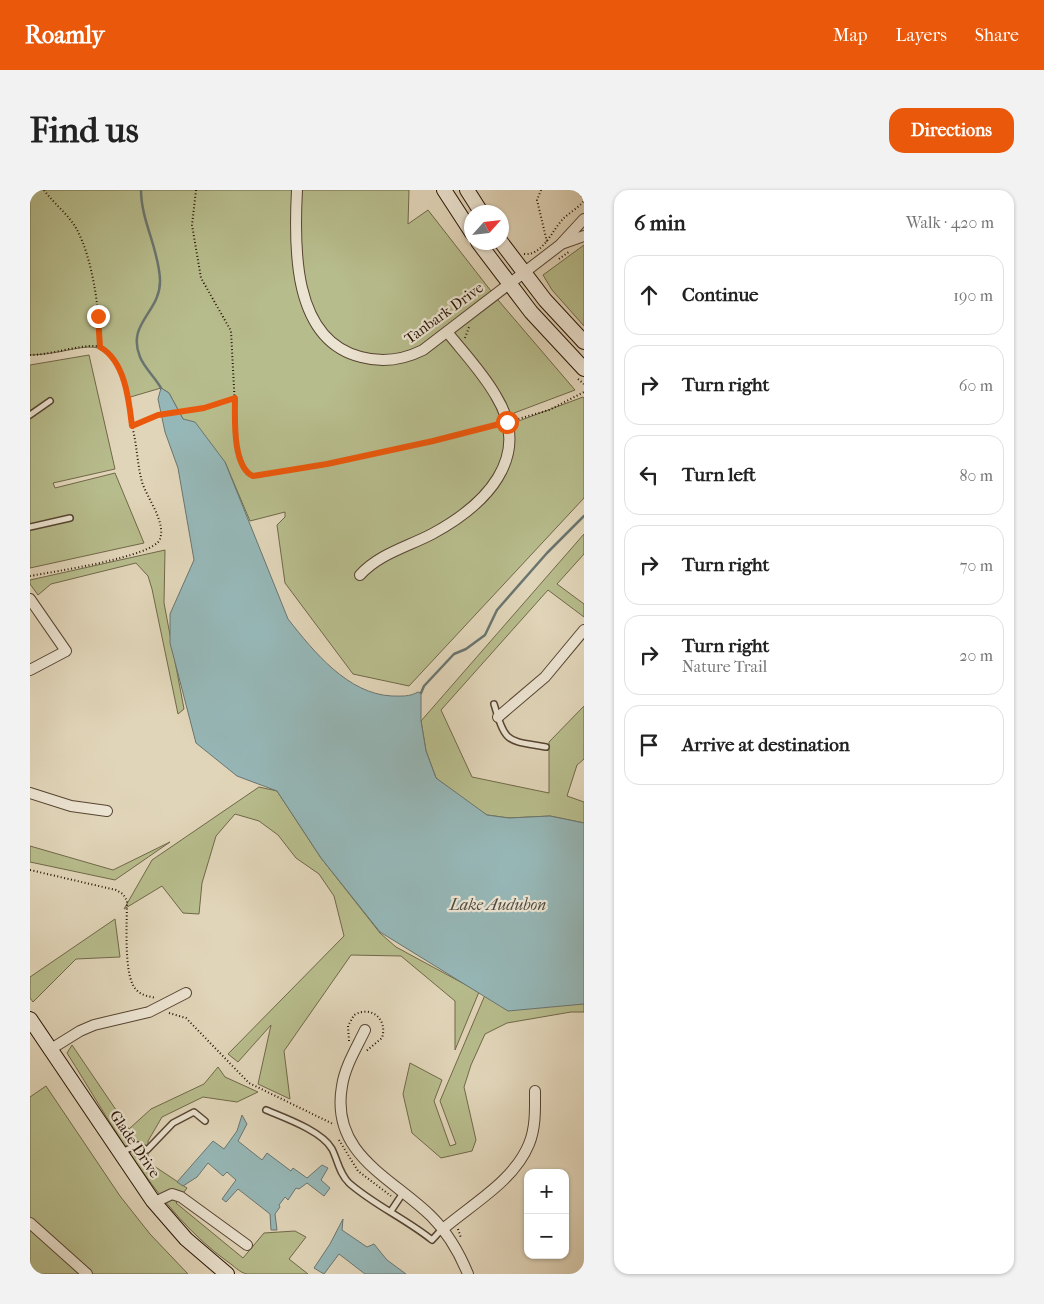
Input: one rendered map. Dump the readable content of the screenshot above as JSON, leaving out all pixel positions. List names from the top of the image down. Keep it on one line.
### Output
{"streets":{"main road":["Glade Drive"],"street":["Tanbark Drive"]},"water":["Lake Audubon"],"north":"top right","page":{"header":"Roamly","nav":["Map","Layers","Share"],"buttons":"Directions","title":"Find us","heading":["6 min","Walk · 420 m"],"list":[["Continue","190 m"],["Turn right","60 m"],["Turn left","80 m"],["Turn right","70 m"],["Turn right","Nature Trail","20 m"],"Arrive at destination"],"map_buttons":["+","−"]}}
